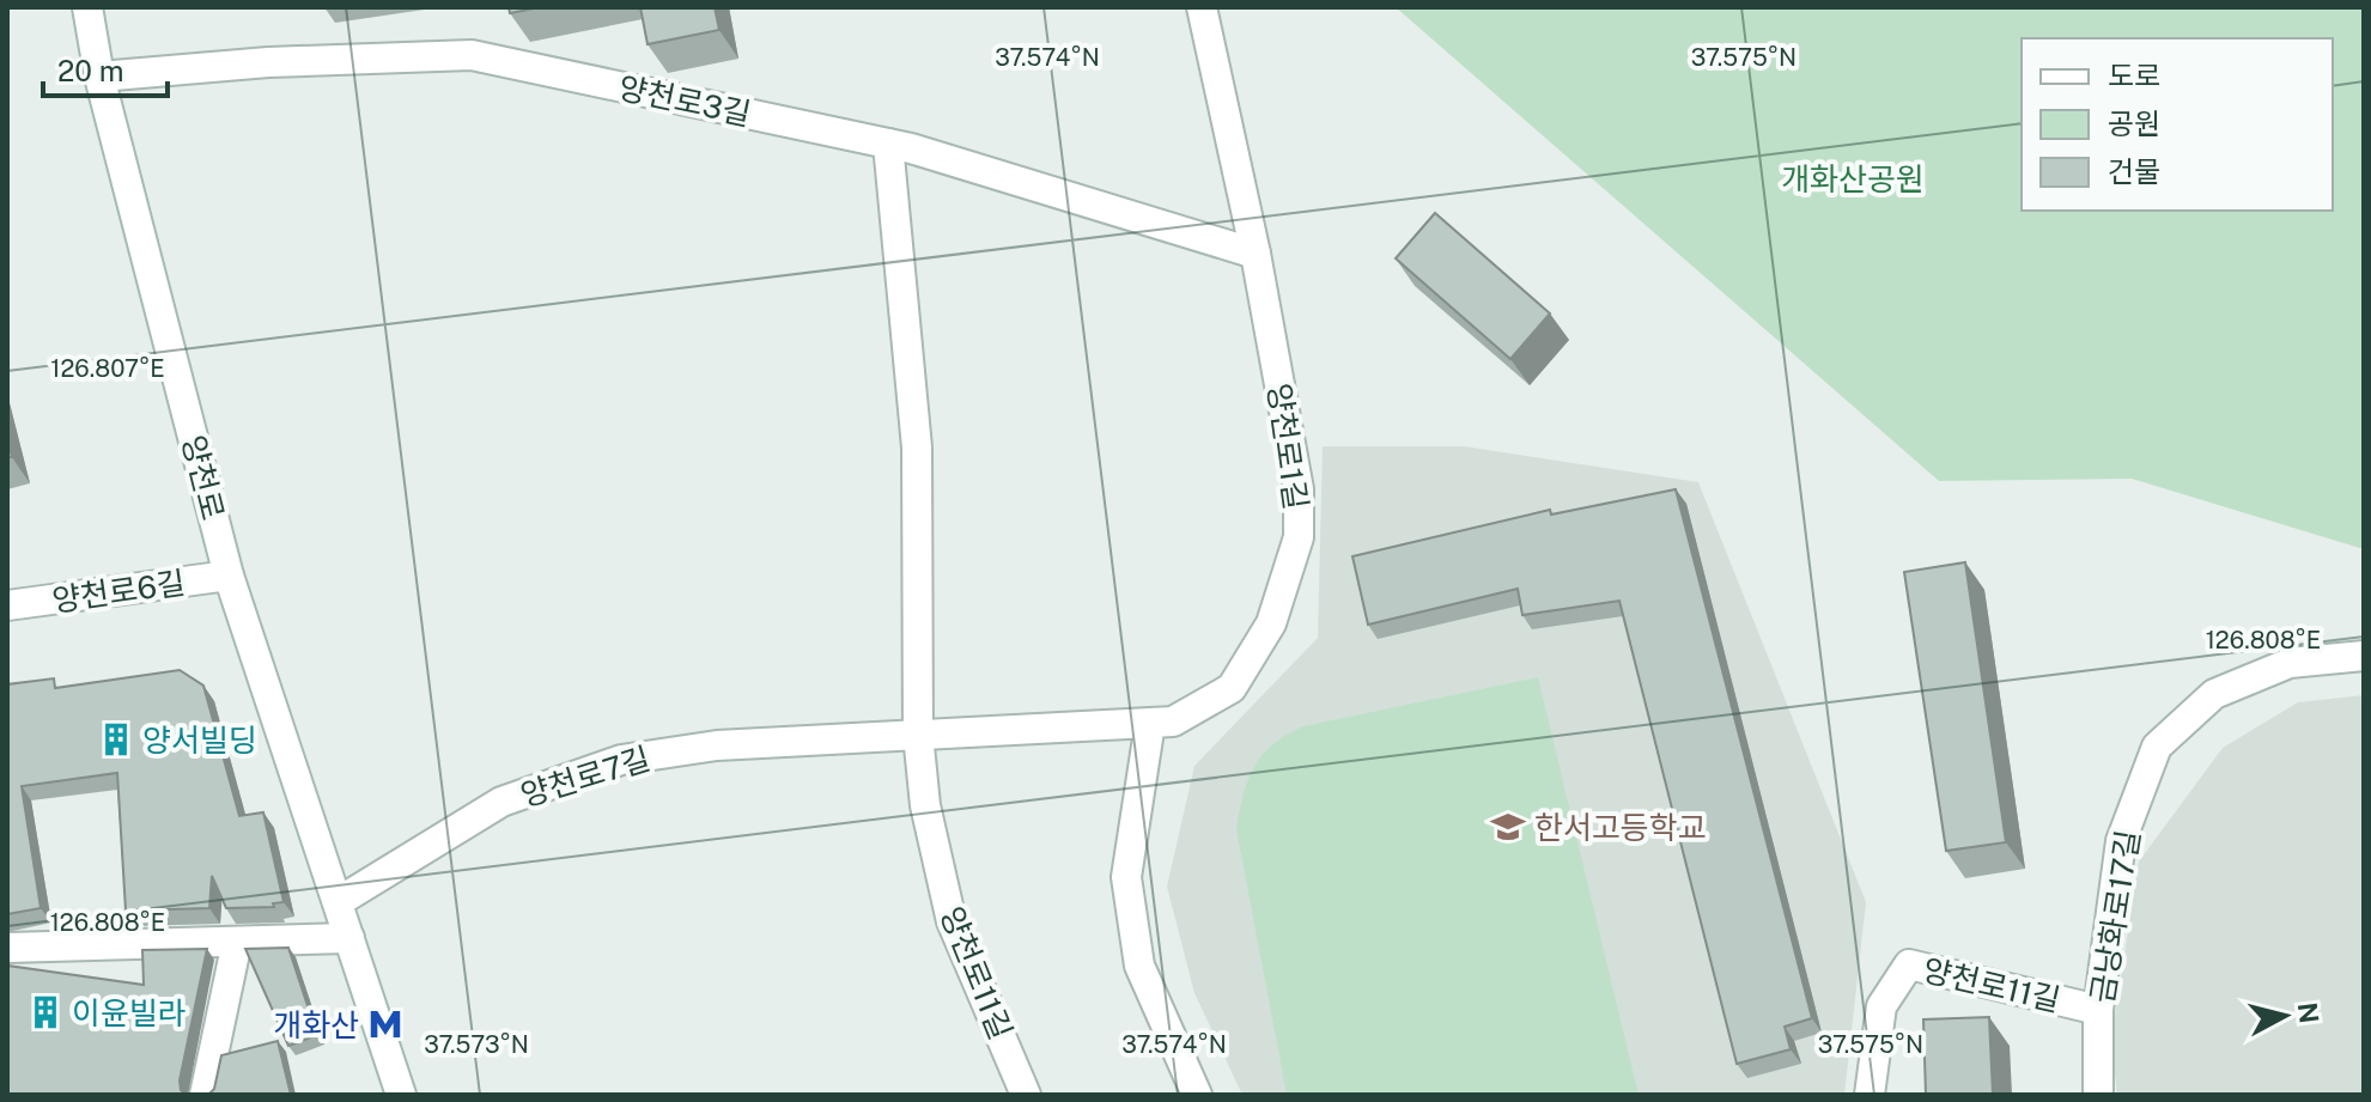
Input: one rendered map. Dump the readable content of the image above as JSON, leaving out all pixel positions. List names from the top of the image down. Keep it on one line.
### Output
{"streets":{"street":["양천로3길","양천로1길","양천로","양천로6길","양천로7길","금낭화로17길","양천로11길"]},"crossings":[["양천로3길","양천로1길"],["양천로3길","양천로"],["양천로1길","양천로7길"],["양천로","양천로6길"],["양천로","양천로7길"],["양천로7길","양천로11길"],["금낭화로17길","양천로11길"]],"parks":["개화산공원"],"places":{"building":["양서빌딩","이윤빌라"],"school or university":["한서고등학교"],"metro station":["개화산"]},"legend":["도로","공원","건물"],"scale_bar":"20 m","north":"right","coordinates":["37.574°N","37.575°N","126.807°E","126.808°E","37.573°N"]}
